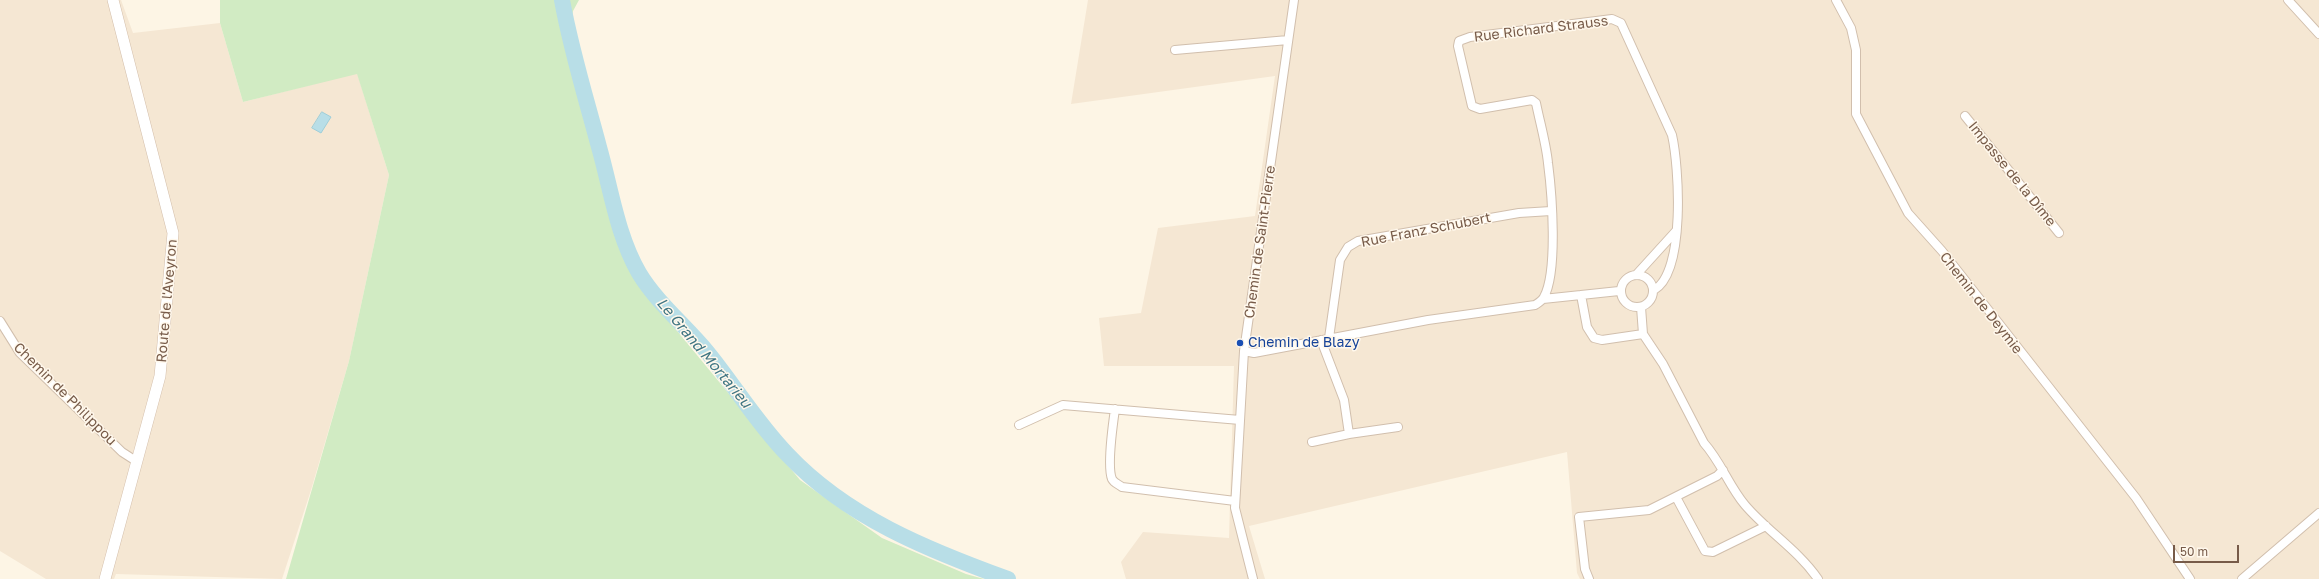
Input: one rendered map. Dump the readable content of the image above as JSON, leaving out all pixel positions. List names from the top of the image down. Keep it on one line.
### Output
{"streets":{"street":["Rue Richard Strauss","Impasse de la Dîme","Rue Franz Schubert","Chemin de Saint-Pierre","Route de l'Aveyron","Chemin de Deymie","Chemin de Philippou"]},"crossings":[["Rue Richard Strauss","Rue Franz Schubert"],["Route de l'Aveyron","Chemin de Philippou"]],"water":["Le Grand Mortarieu"],"places":["Chemin de Blazy"],"scale_bar":"50 m"}
